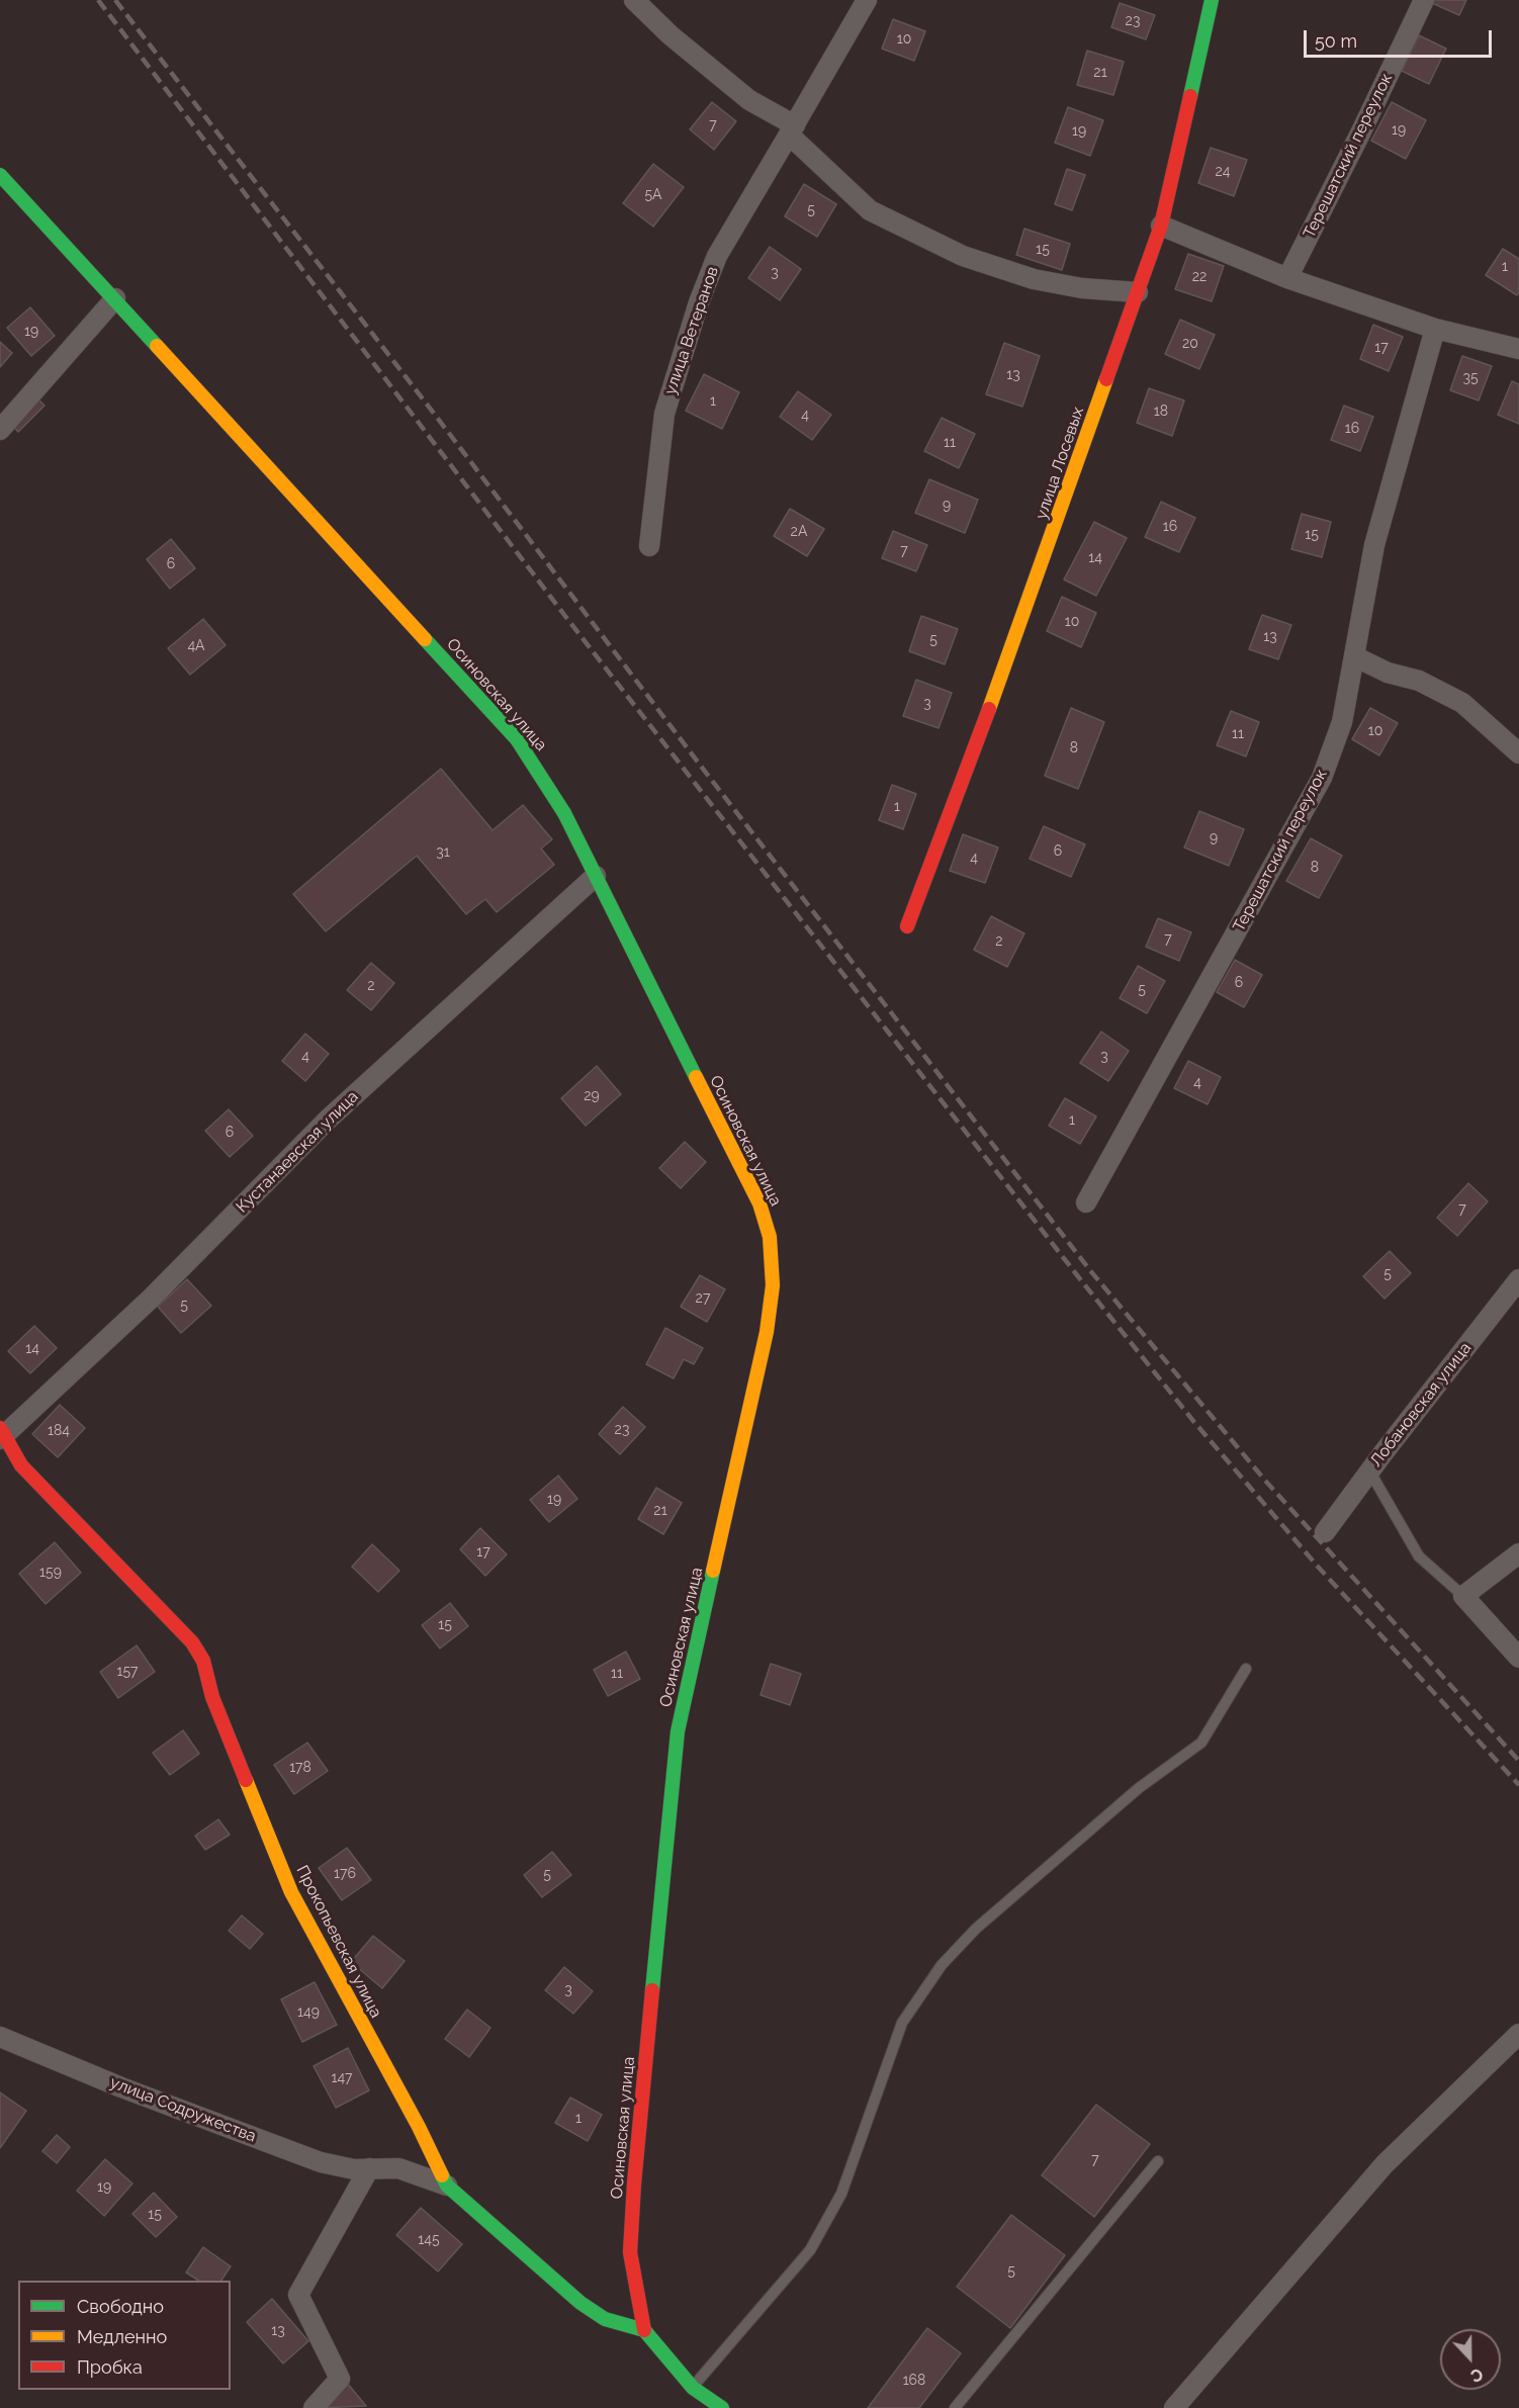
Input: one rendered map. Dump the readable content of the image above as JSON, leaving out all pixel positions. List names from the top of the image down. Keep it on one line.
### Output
{"streets":{"main road":["улица Лосевых","Осиновская улица","Прокопьевская улица"],"street":["Терешатский переулок","улица Ветеранов","Кустанаевская улица","Лобановская улица","улица Содружества"]},"crossings":[["Осиновская улица","Кустанаевская улица"],["Осиновская улица","Прокопьевская улица"],["Кустанаевская улица","Прокопьевская улица"],["Прокопьевская улица","улица Содружества"]],"house_numbers":["23","10","21","7","19","19","24","5А","5","15","1","3","22","19","20","17","13","35","1","18","4","16","11","9","16","2А","15","7","14","6","10","13","5","4А","3","10","11","8","1","9","6","31","4","8","7","2","6","2","5","4","3","4","29","1","6","7","5","27","5","14","23","184","19","21","17","159","15","157","11","178","176","5","3","149","147","1","7","19","15","145","5","13","168"],"legend":["Свободно","Медленно","Пробка"],"scale_bar":"50 m","north":"bottom"}
